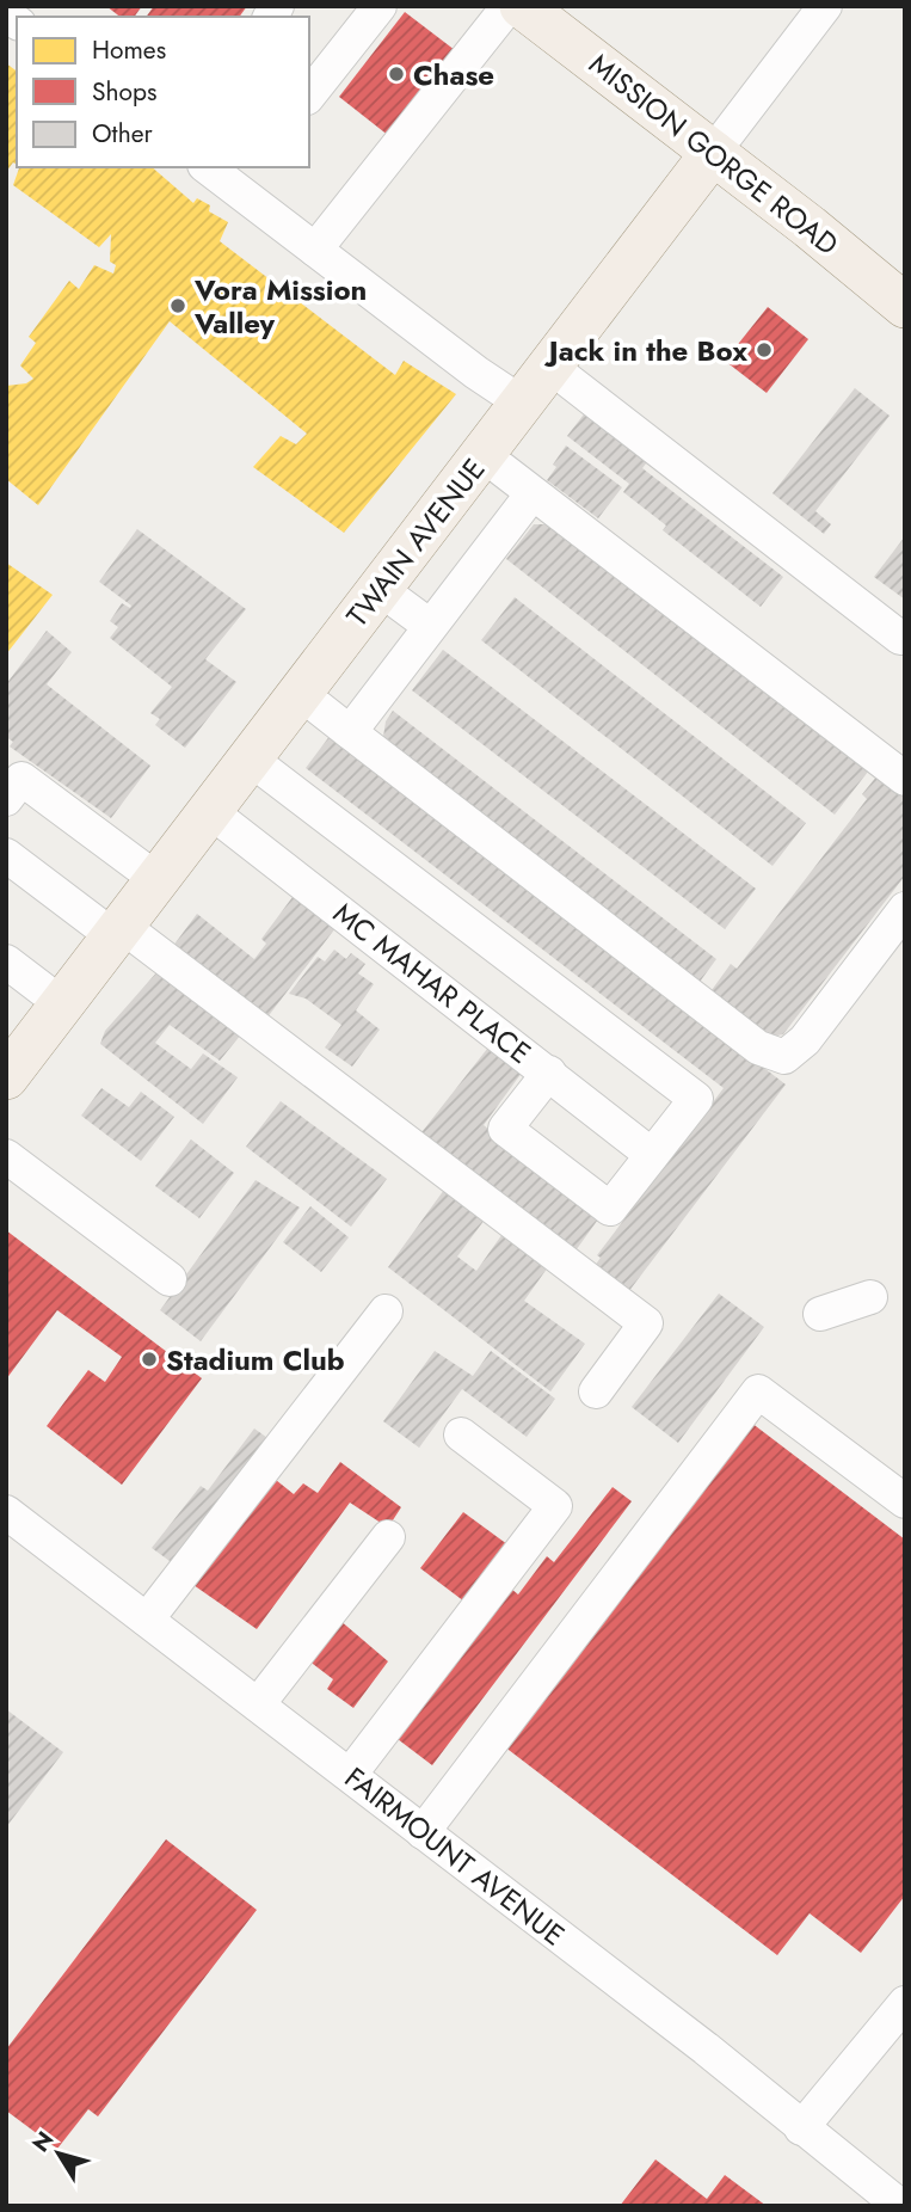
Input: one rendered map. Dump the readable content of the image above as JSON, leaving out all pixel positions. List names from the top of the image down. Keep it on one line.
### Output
{"streets":{"main road":["MISSION GORGE ROAD","TWAIN AVENUE"],"street":["MC MAHAR PLACE","FAIRMOUNT AVENUE"]},"crossings":[["MISSION GORGE ROAD","TWAIN AVENUE"],["TWAIN AVENUE","MC MAHAR PLACE"]],"places":["Chase","Vora Mission Valley","Jack in the Box","Stadium Club"],"legend":["Homes","Shops","Other"],"north":"top left"}
